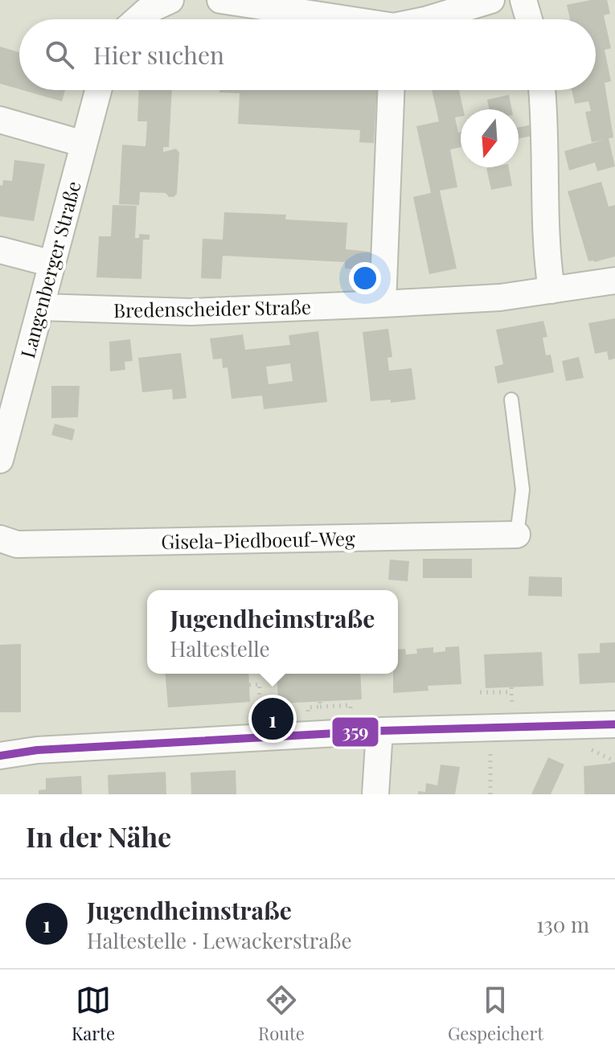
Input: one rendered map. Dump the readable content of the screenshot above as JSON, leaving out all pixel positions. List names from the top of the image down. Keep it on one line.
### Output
{"streets":{"street":["Langenberger Straße","Bredenscheider Straße","Gisela-Piedboeuf-Weg"]},"crossings":[["Langenberger Straße","Bredenscheider Straße"]],"lines":["transit line 359"],"north":"bottom","page":{"search":"Hier suchen","popup":["Jugendheimstraße","Haltestelle"],"pins":"1","heading":"In der Nähe","list":[{"mark":"1","name":"Jugendheimstraße","note":"Haltestelle · Lewackerstraße","value":"130 m"}],"nav":["Karte","Route","Gespeichert"]}}
